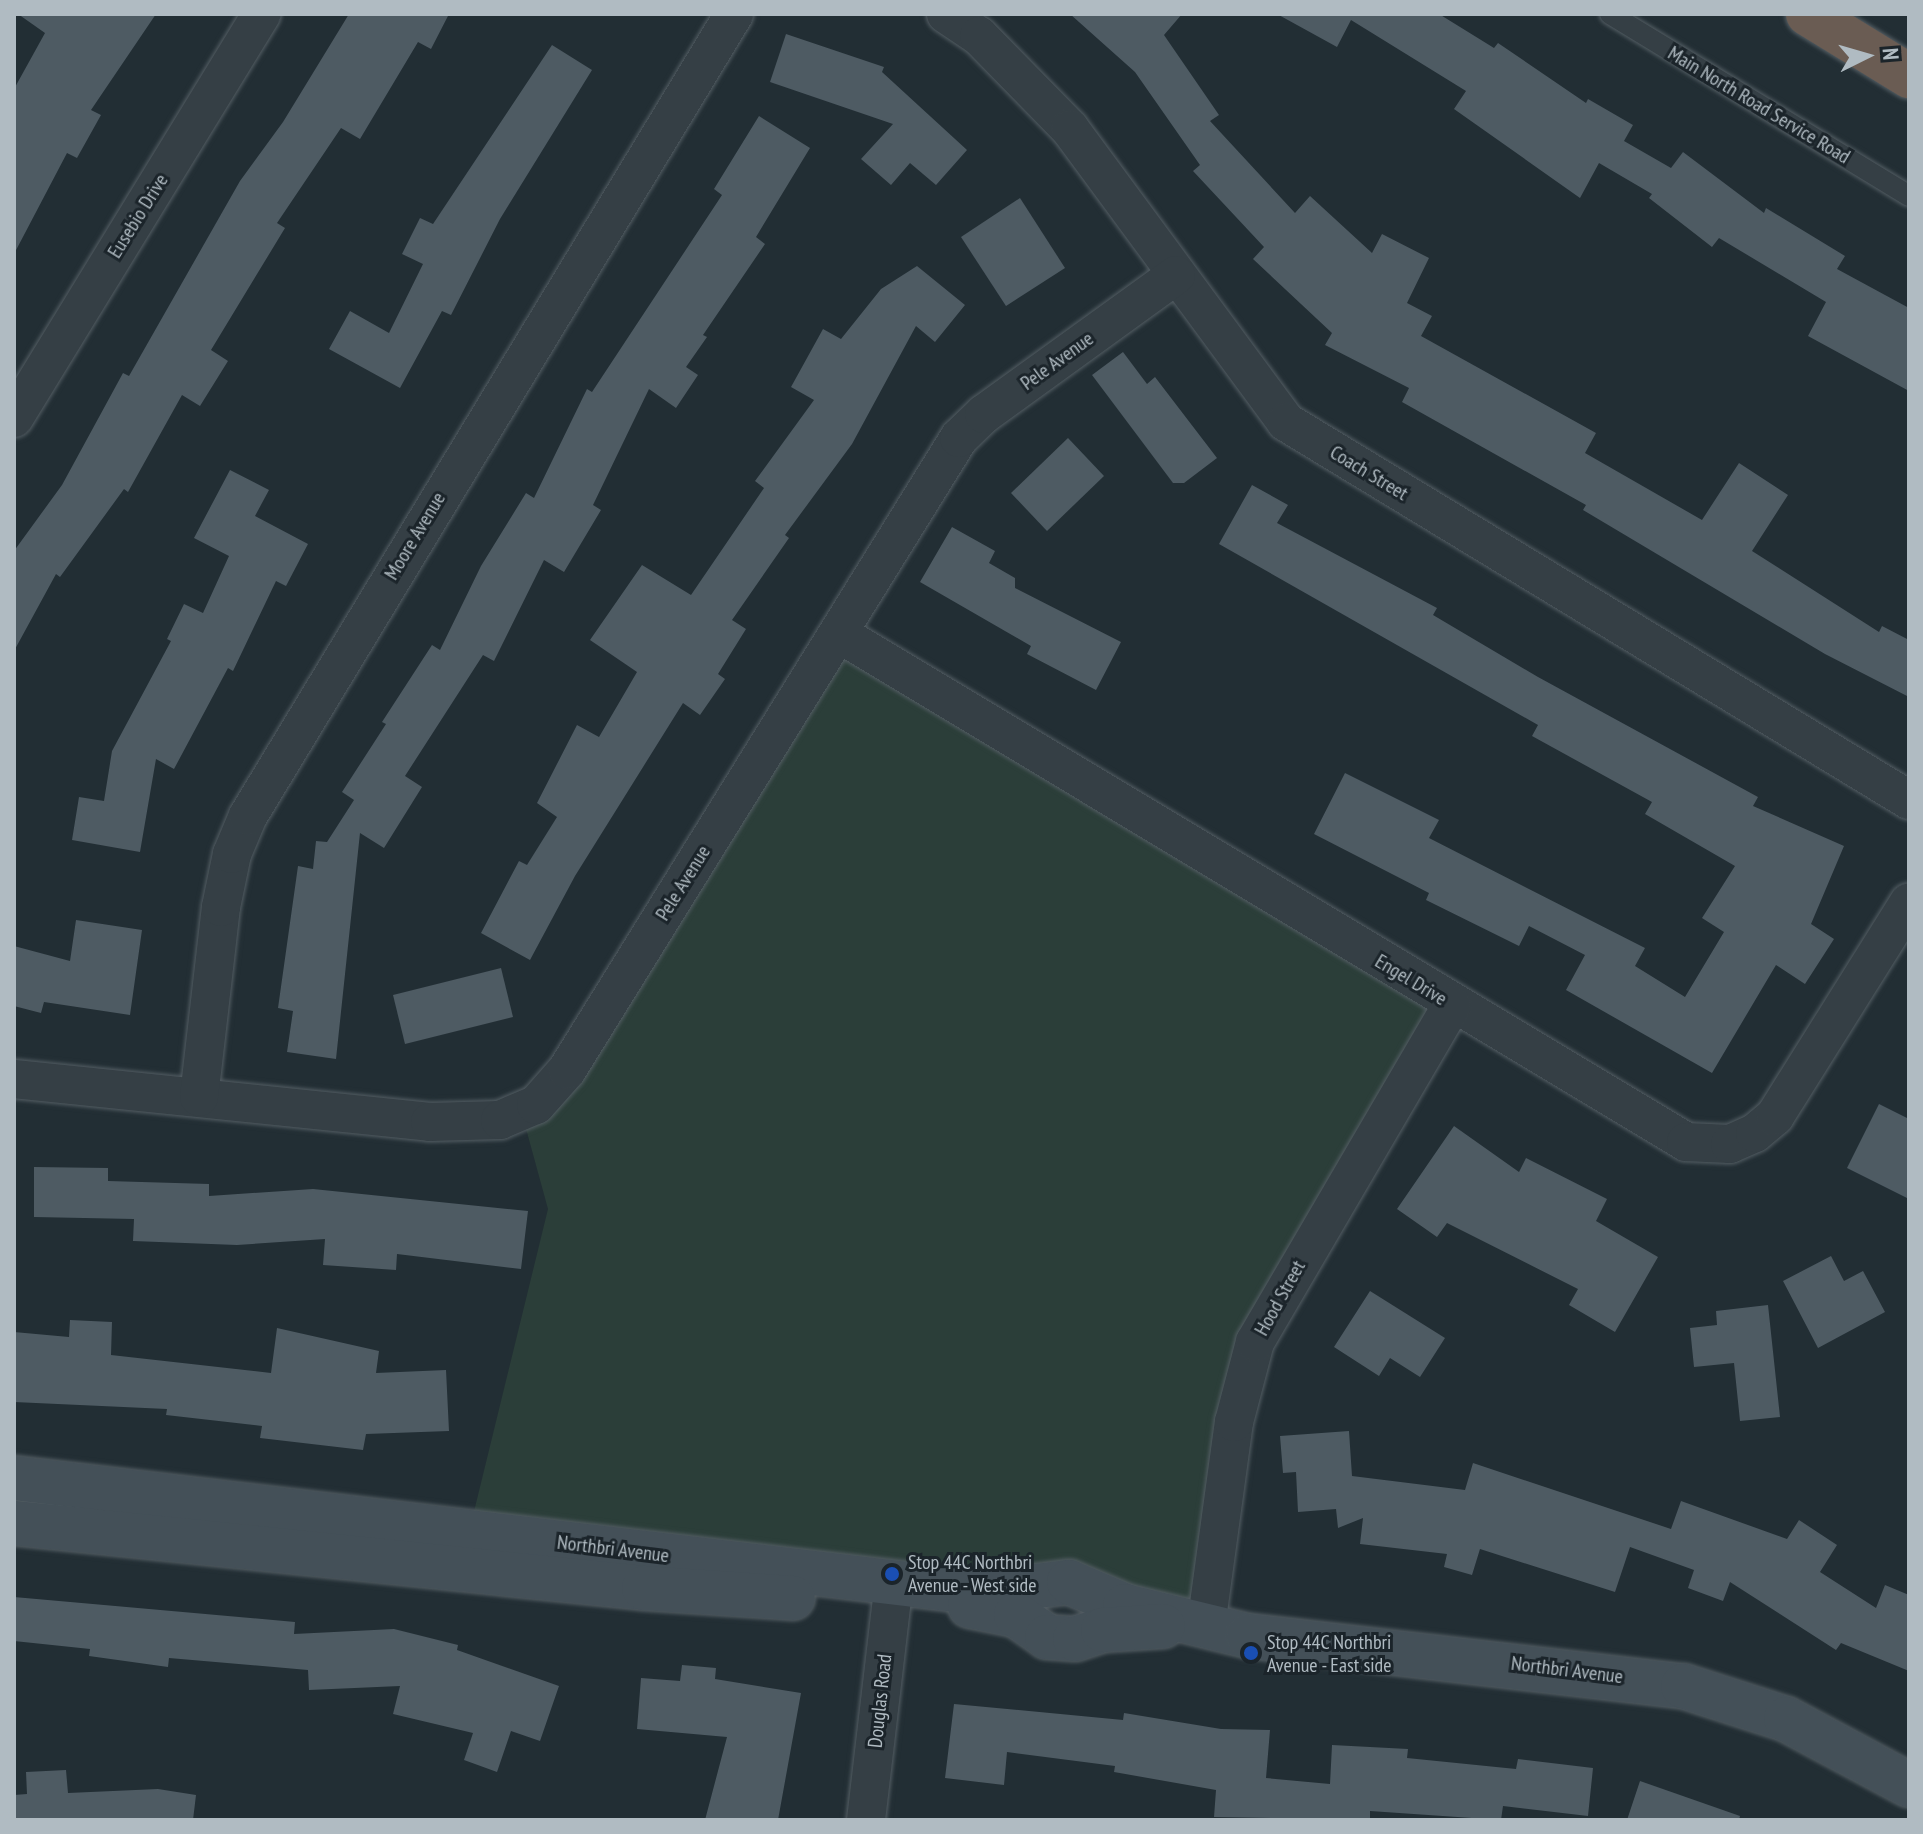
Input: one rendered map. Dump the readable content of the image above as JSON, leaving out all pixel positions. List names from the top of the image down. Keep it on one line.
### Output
{"streets":{"street":["Eusebio Drive","Pele Avenue","Coach Street","Moore Avenue","Engel Drive","Hood Street","Northbri Avenue","Douglas Road"],"lane":["Main North Road Service Road"]},"crossings":[["Pele Avenue","Coach Street"],["Pele Avenue","Moore Avenue"],["Pele Avenue","Engel Drive"],["Engel Drive","Hood Street"],["Hood Street","Northbri Avenue"],["Northbri Avenue","Douglas Road"]],"places":["Stop 44C Northbri Avenue - West side","Stop 44C Northbri Avenue - East side"],"north":"right"}
